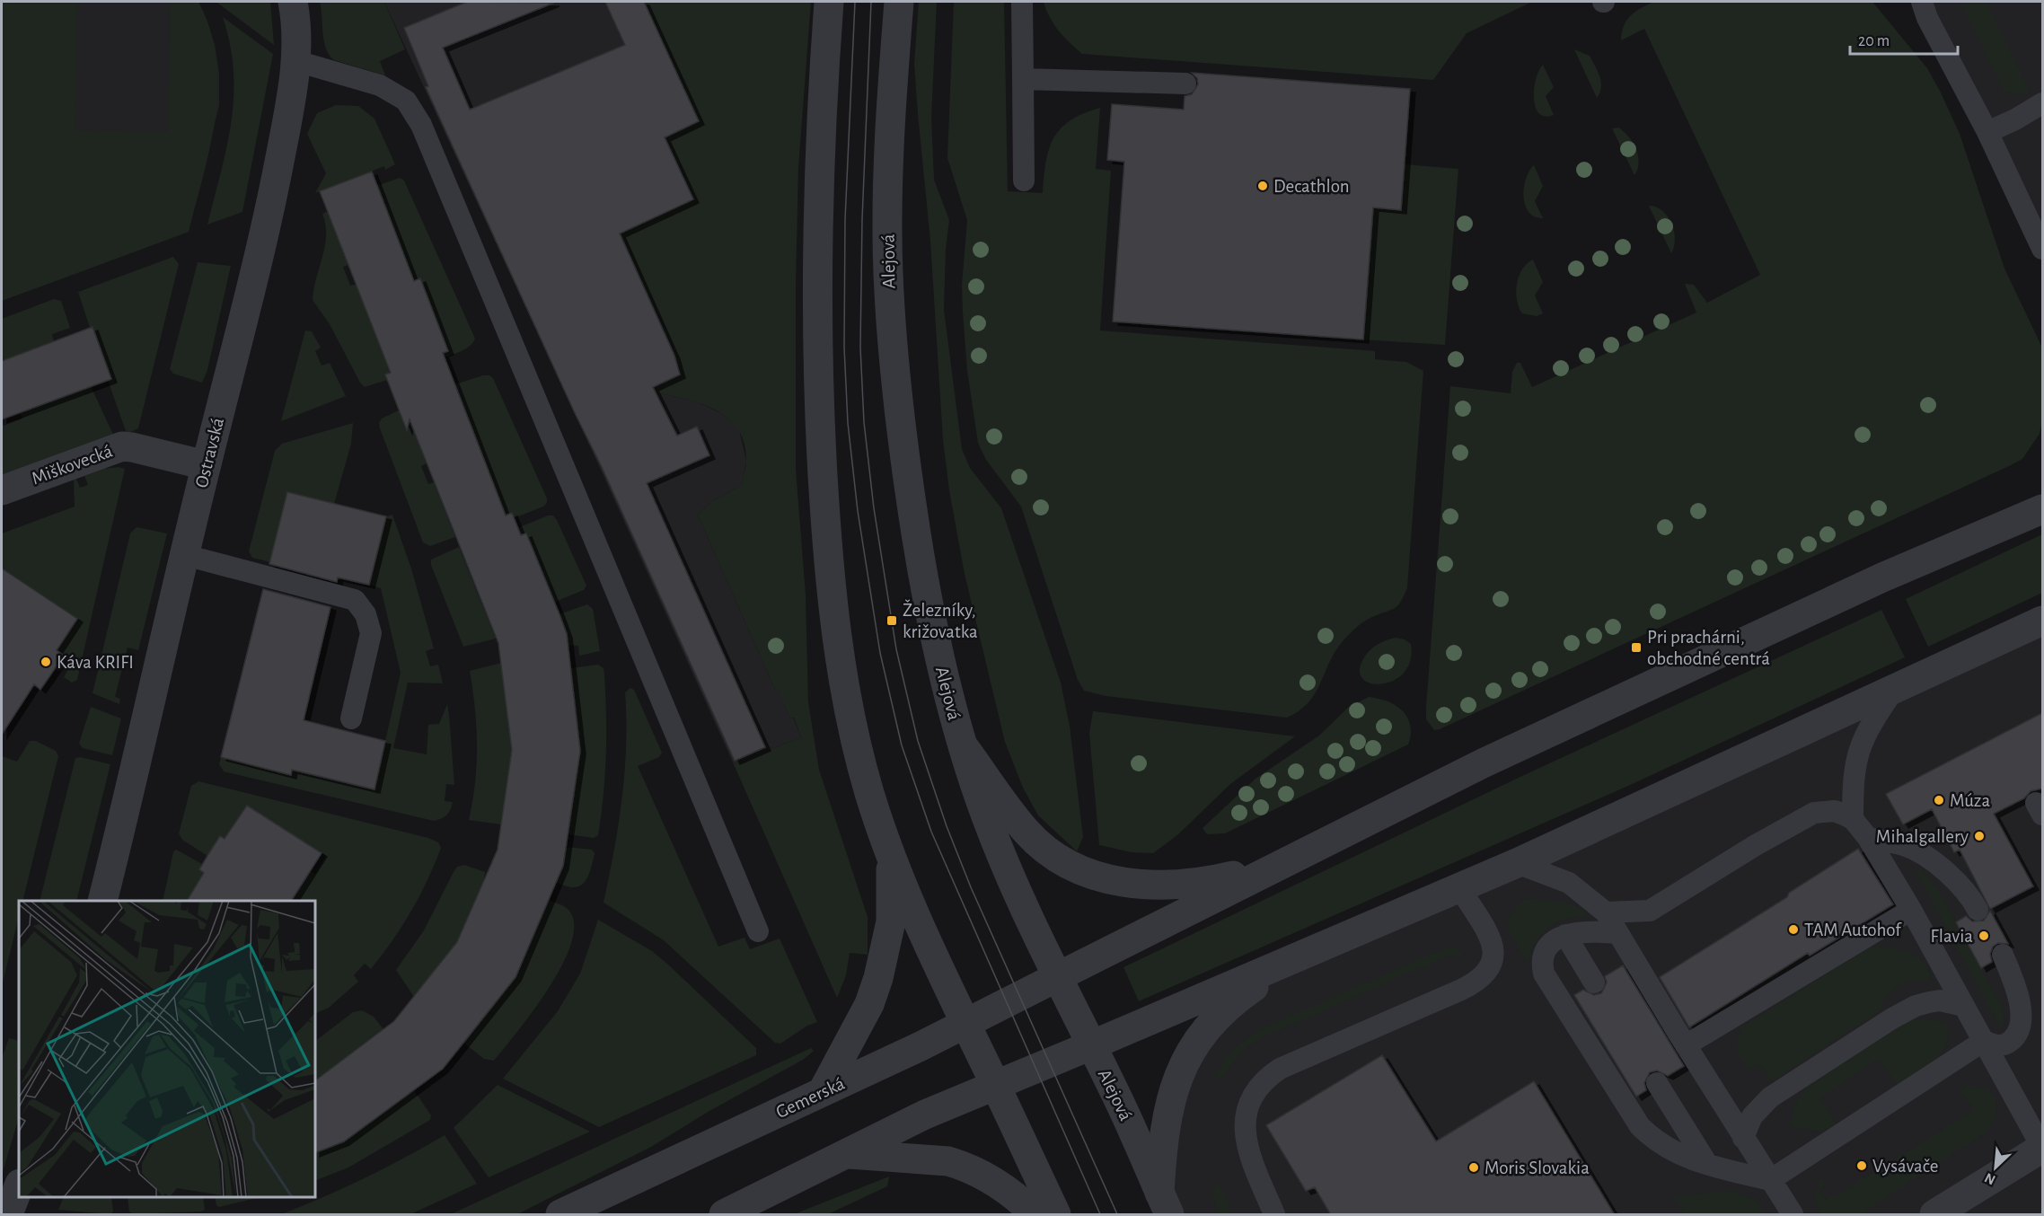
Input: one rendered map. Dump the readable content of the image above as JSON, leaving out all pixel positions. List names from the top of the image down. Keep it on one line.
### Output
{"streets":{"street":["Alejová","Ostravská","Miškovecká","Gemerská"]},"crossings":[["Alejová","Gemerská"],["Ostravská","Miškovecká"]],"places":{"other":["Decathlon","Káva KRIFI","Múza","Mihalgallery","TAM Autohof","Flavia","Vysávače","Moris Slovakia"],"transit":["Železníky, križovatka","Pri prachárni, obchodné centrá"]},"scale_bar":"20 m","north":"bottom left"}
